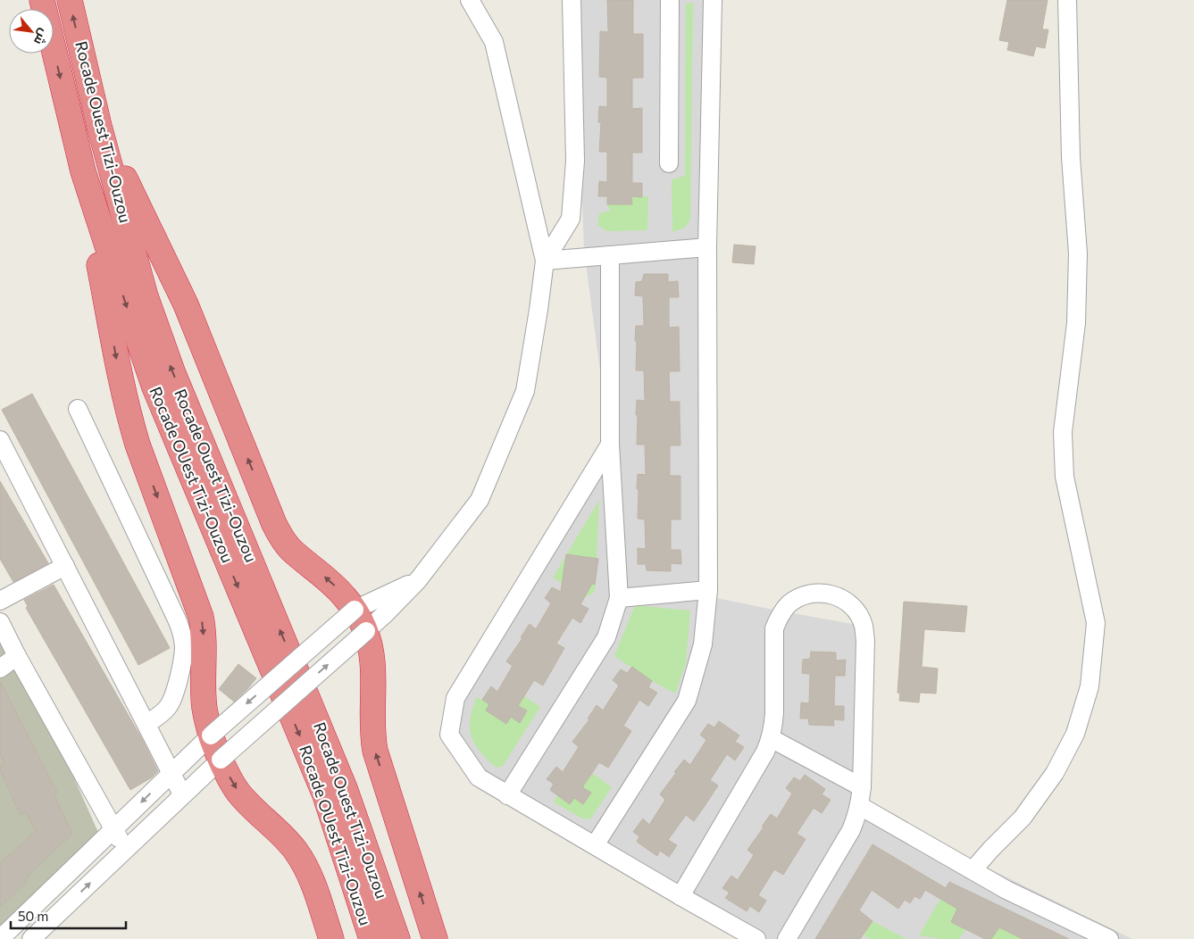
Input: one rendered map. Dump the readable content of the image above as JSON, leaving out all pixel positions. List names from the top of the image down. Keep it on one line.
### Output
{"streets":{"highway":["Rocade Ouest Tizi-Ouzou","Rocade OUest Tizi-Ouzou"]},"scale_bar":"50 m","north":"bottom right"}
